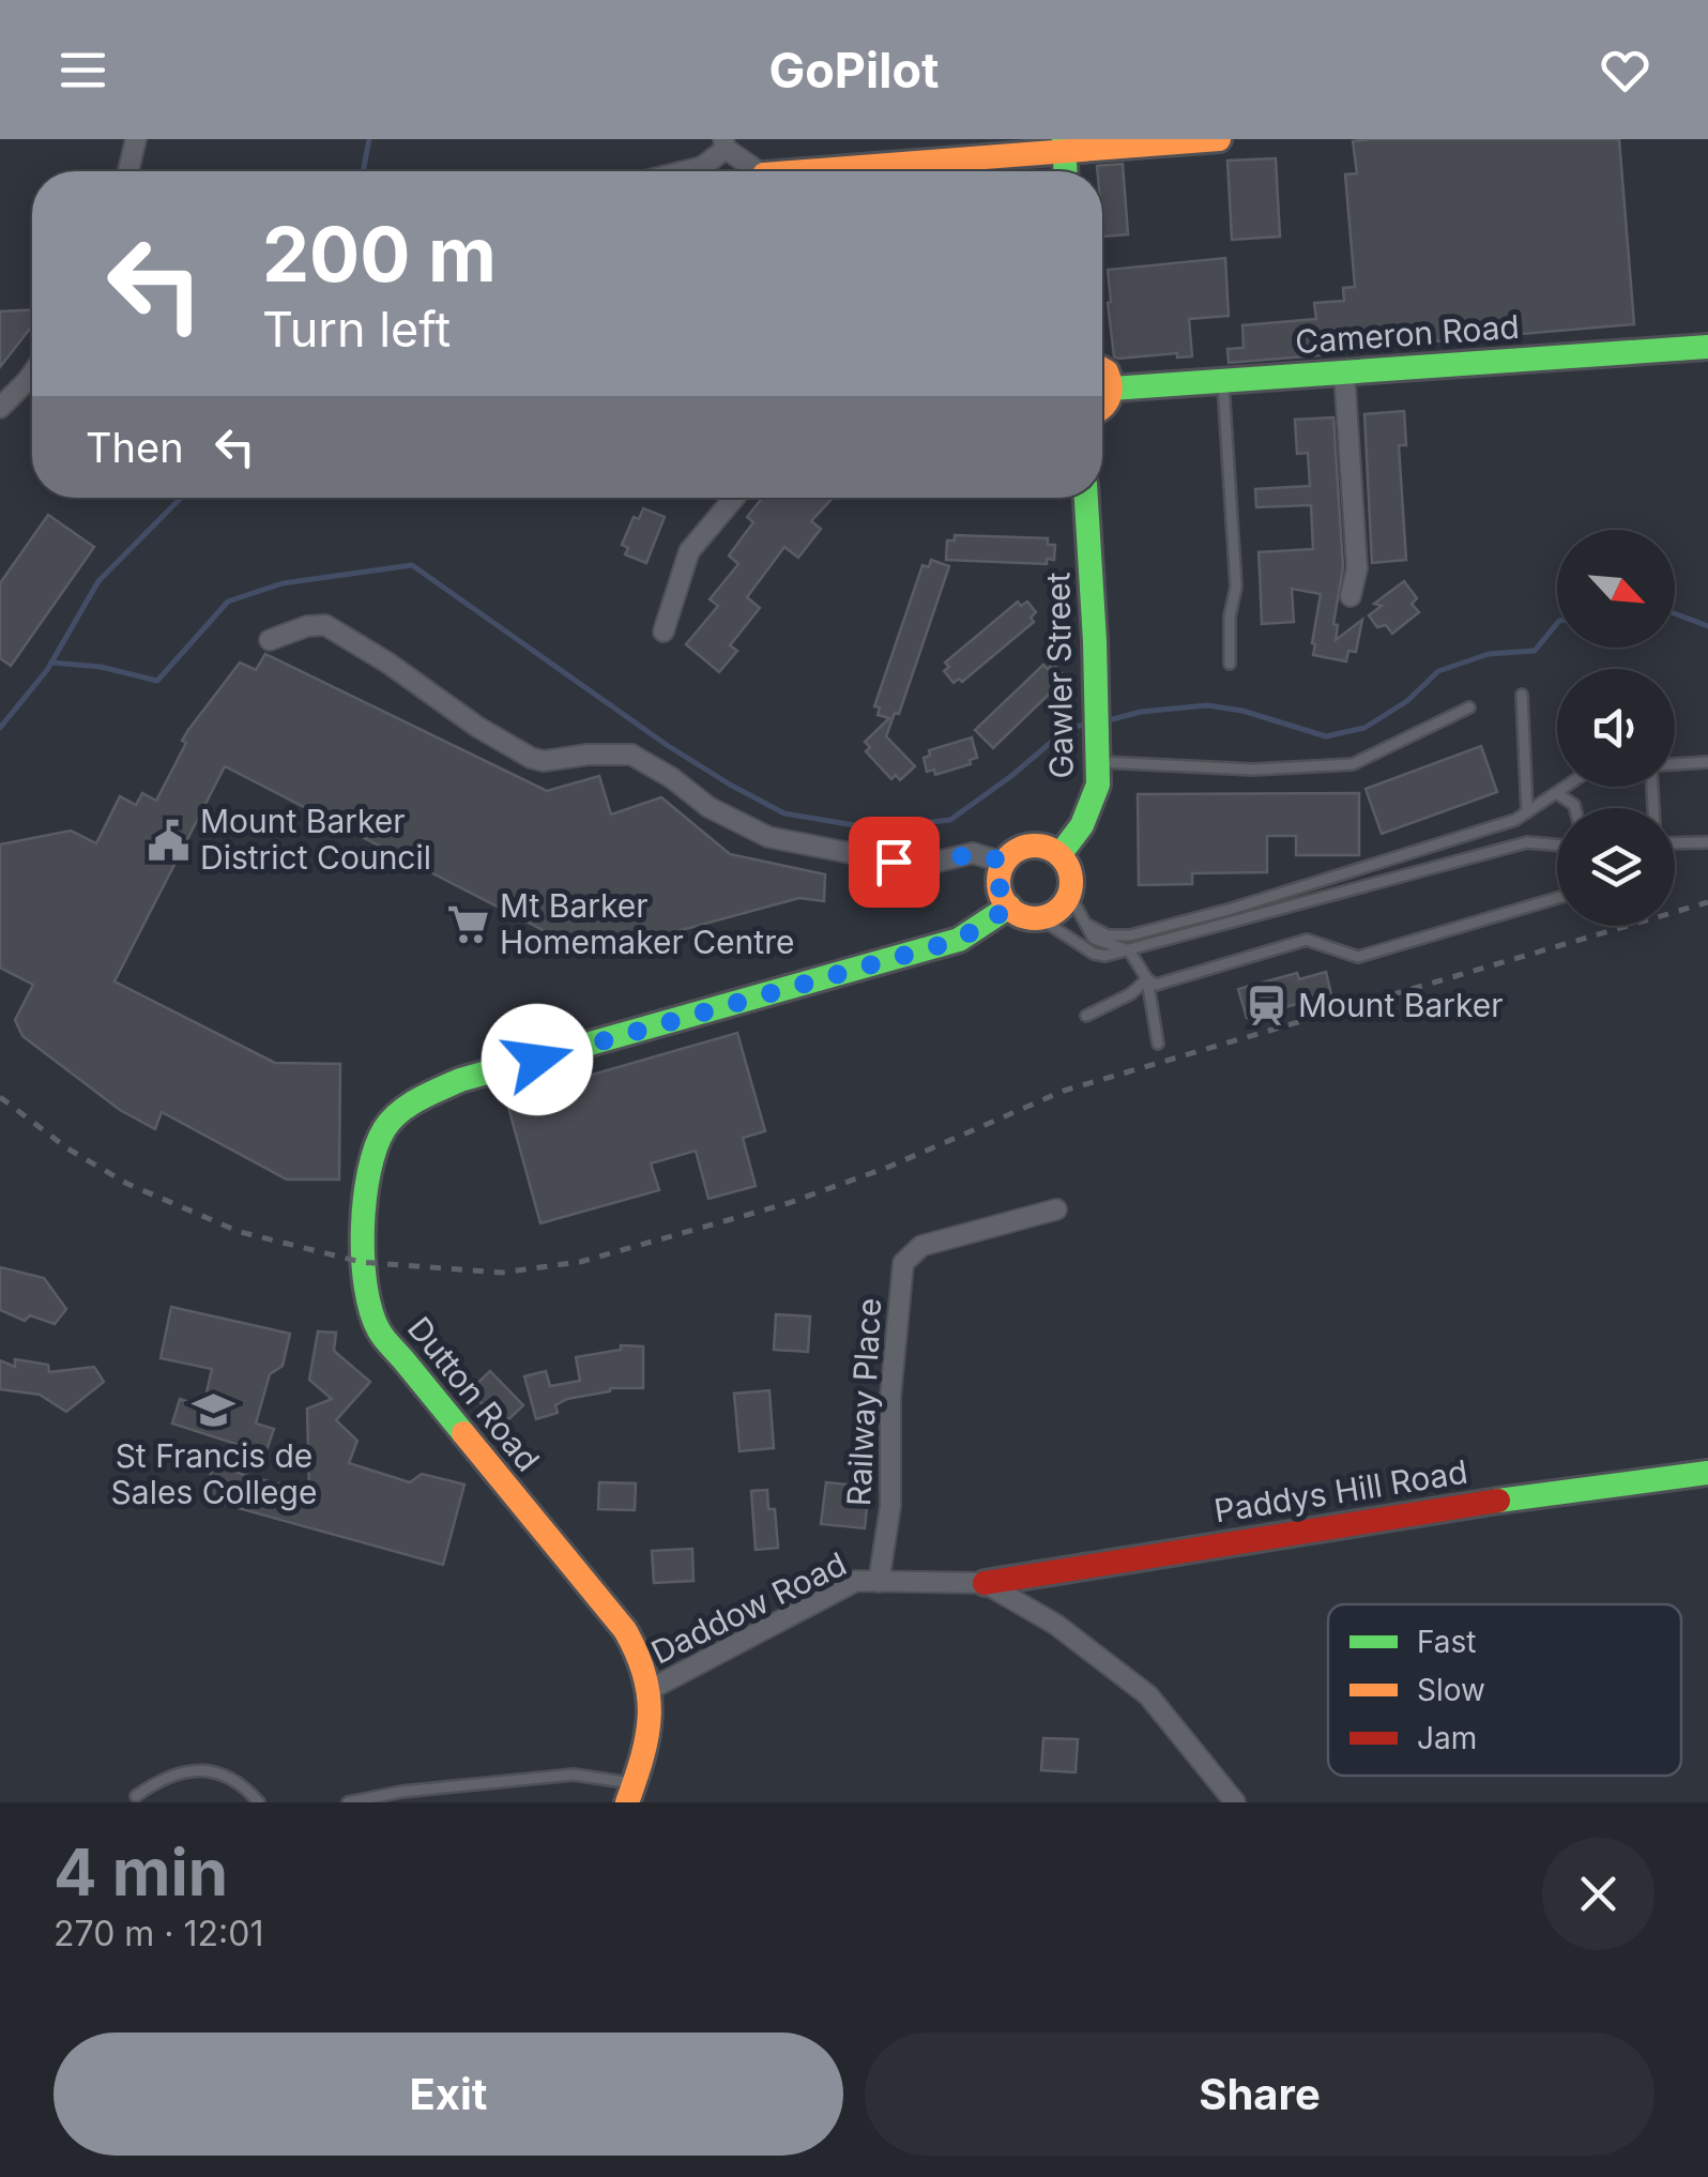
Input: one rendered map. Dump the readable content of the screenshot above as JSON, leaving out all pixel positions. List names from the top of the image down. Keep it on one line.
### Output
{"streets":{"street":["Cameron Road","Gawler Street","Dutton Road","Railway Place","Paddys Hill Road","Daddow Road"]},"crossings":[["Gawler Street","Dutton Road"],["Dutton Road","Daddow Road"],["Railway Place","Daddow Road"],["Paddys Hill Road","Daddow Road"]],"places":{"public building":["Mount Barker District Council"],"supermarket":["Mt Barker Homemaker Centre"],"station":["Mount Barker"],"school or university":["St Francis de Sales College"]},"legend":["Fast","Slow","Jam"],"north":"bottom right","page":{"header":"GoPilot","turn":["200 m","Turn left"],"then":"Then","heading":["4 min","270 m · 12:01"],"buttons":["Exit","Share"]}}
